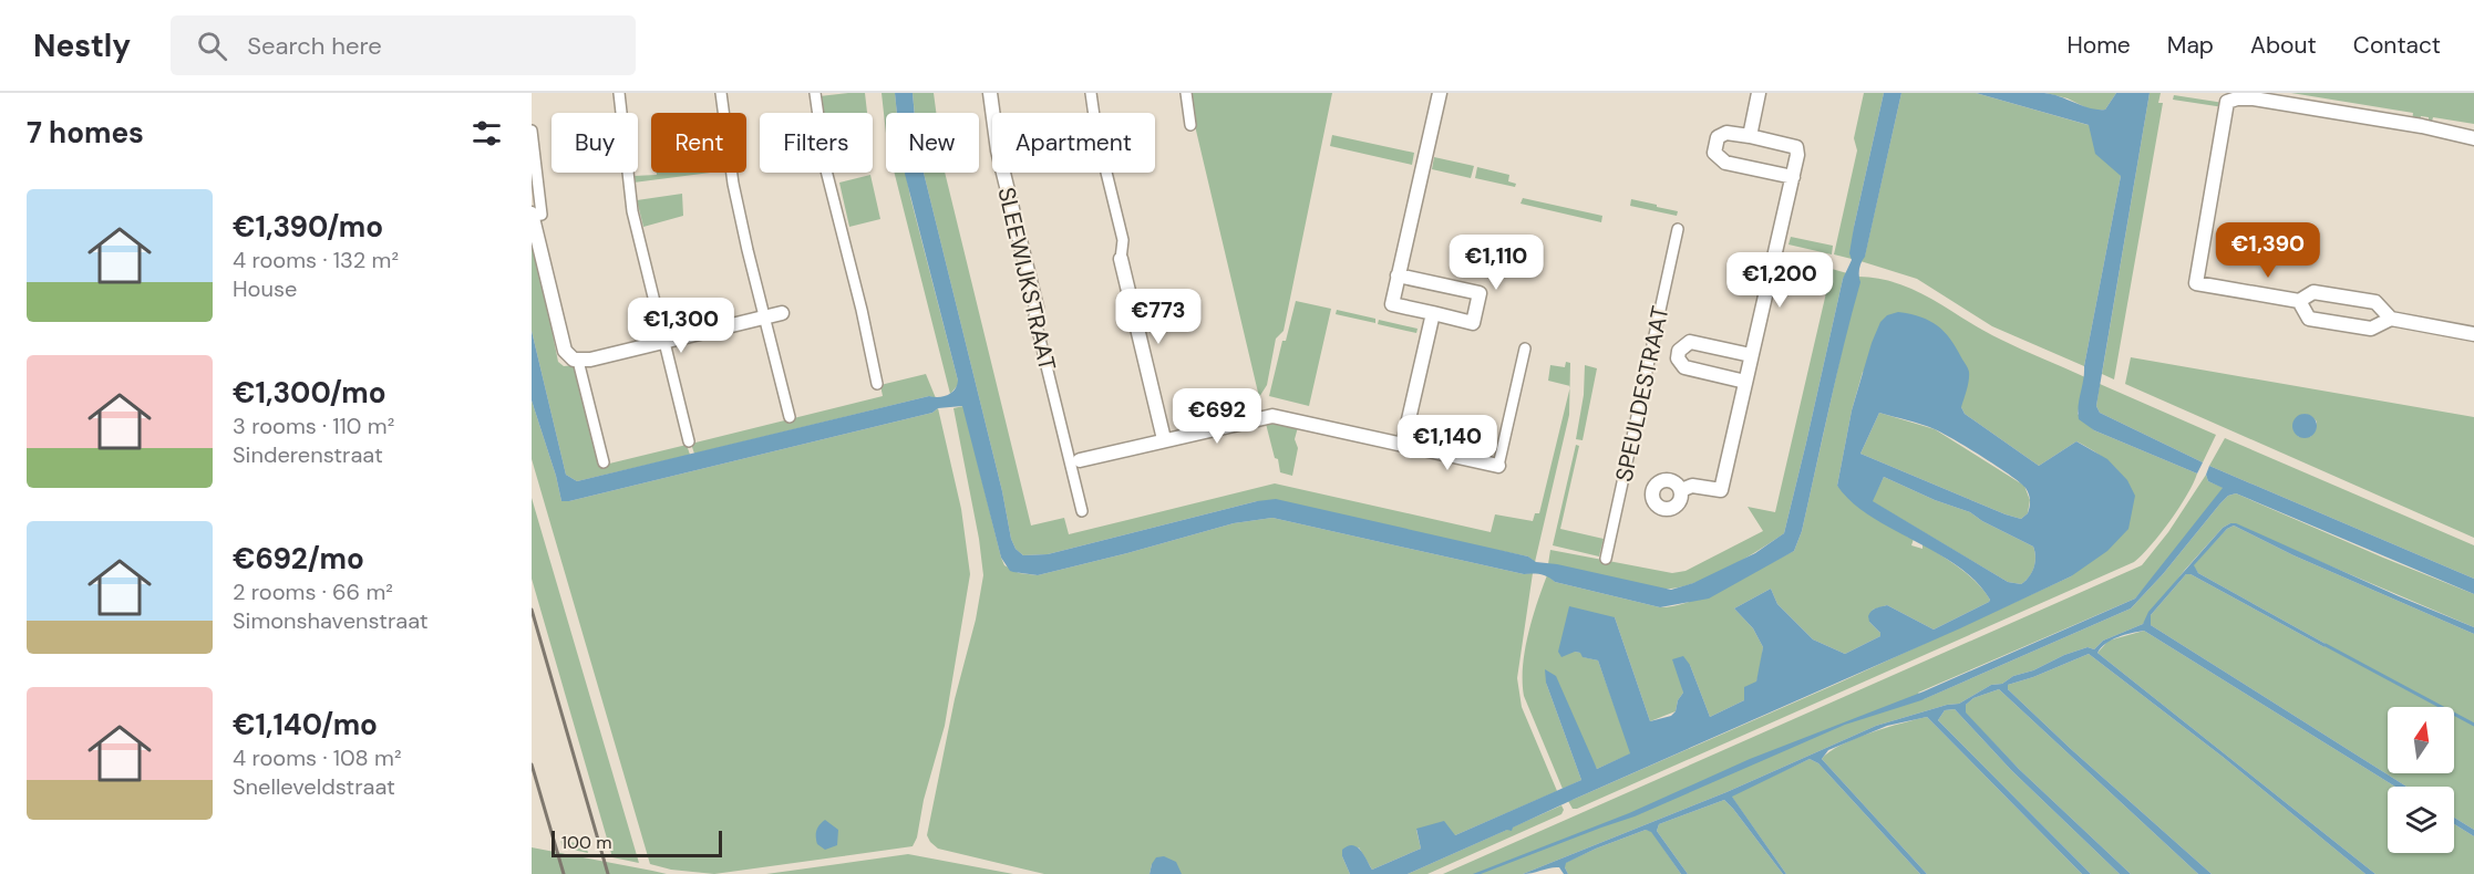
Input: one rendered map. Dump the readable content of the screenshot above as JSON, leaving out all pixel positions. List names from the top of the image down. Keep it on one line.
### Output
{"streets":{"street":["SLEEWIJKSTRAAT","SPEULDESTRAAT"]},"scale_bar":"100 m","north":"top","page":{"header":"Nestly","search":"Search here","nav":["Home","Map","About","Contact"],"heading":"7 homes","chip":["Buy","Rent","Filters","New","Apartment"],"list":[{"name":"€1,390/mo","note":"4 rooms · 132 m² · House"},{"name":"€1,300/mo","note":"3 rooms · 110 m² · Sinderenstraat"},{"name":"€692/mo","note":"2 rooms · 66 m² · Simonshavenstraat"},{"name":"€1,140/mo","note":"4 rooms · 108 m² · Snelleveldstraat"}],"price":["€1,390","€1,110","€1,200","€773","€1,300","€692","€1,140"],"scale":"100 m"}}
